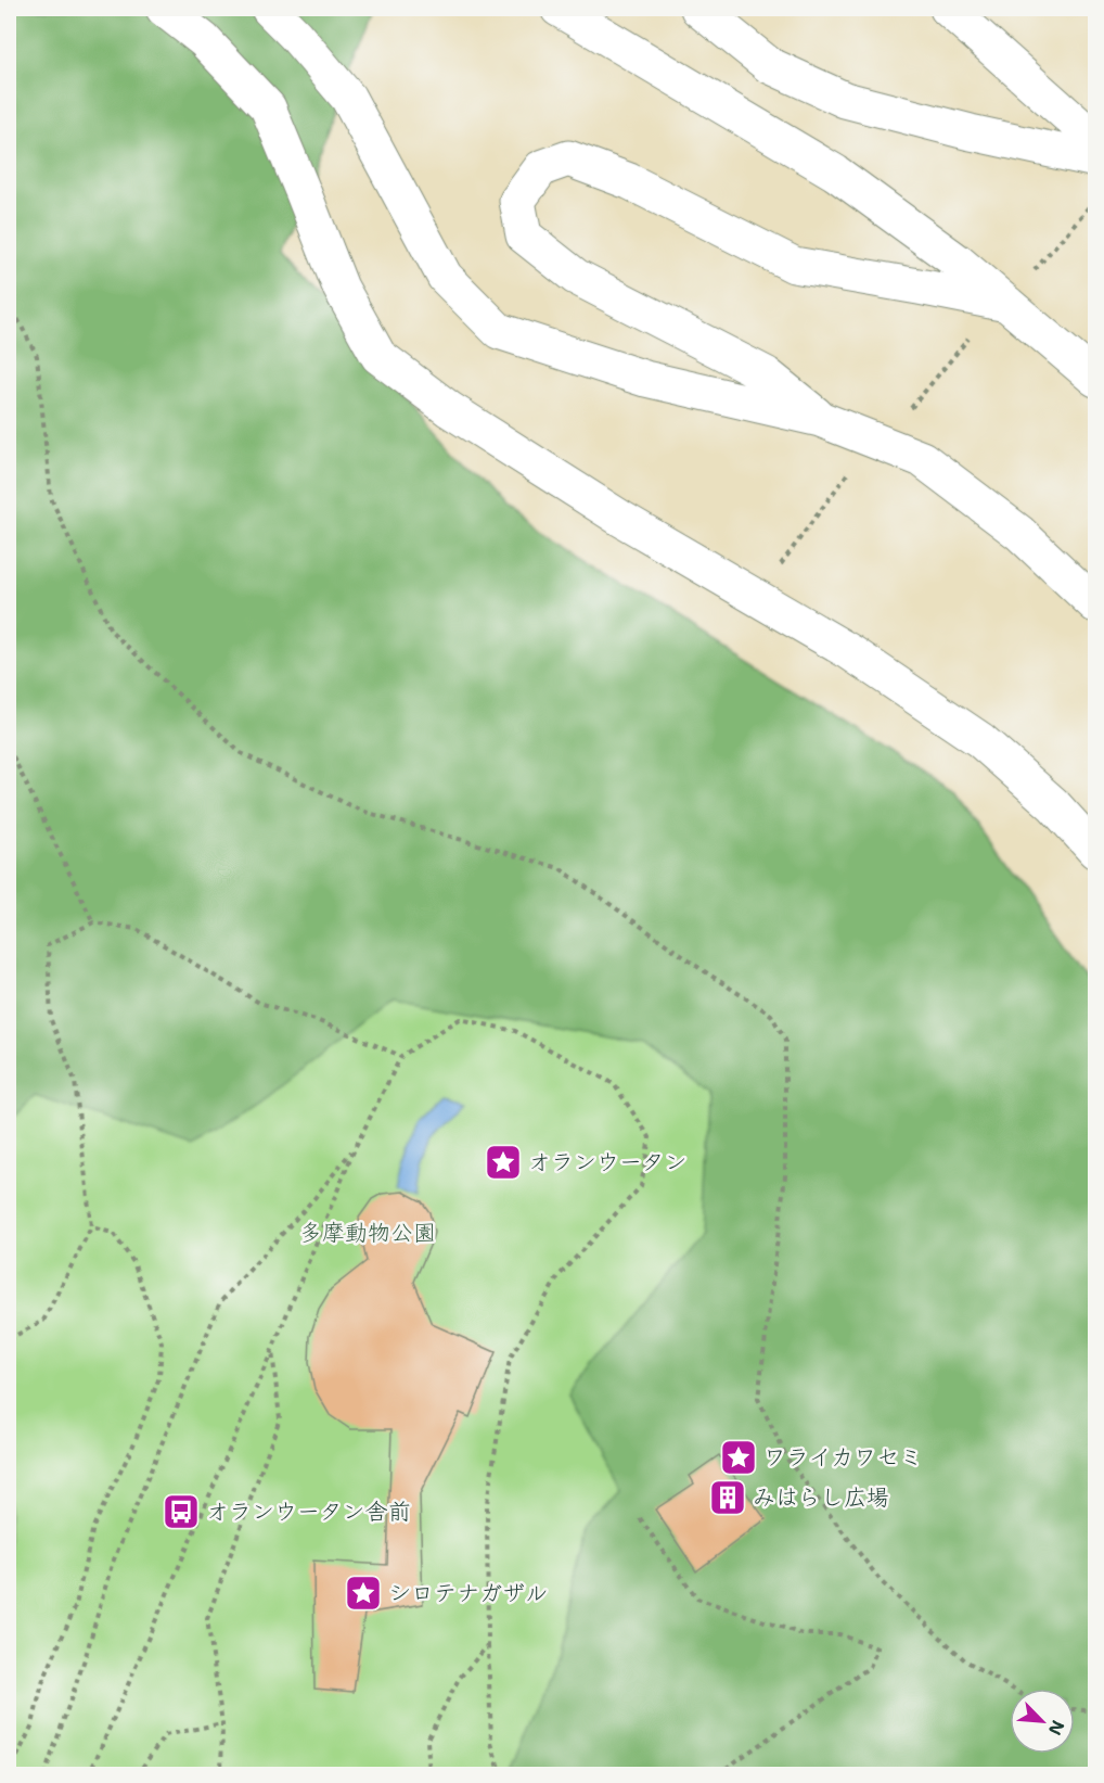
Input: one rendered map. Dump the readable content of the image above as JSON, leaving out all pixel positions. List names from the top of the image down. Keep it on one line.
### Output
{"parks":["多摩動物公園"],"places":{"place":["オランウータン","ワライカワセミ","シロテナガザル"],"building":["みはらし広場"],"bus stop":["オランウータン舎前"]},"north":"bottom right"}
